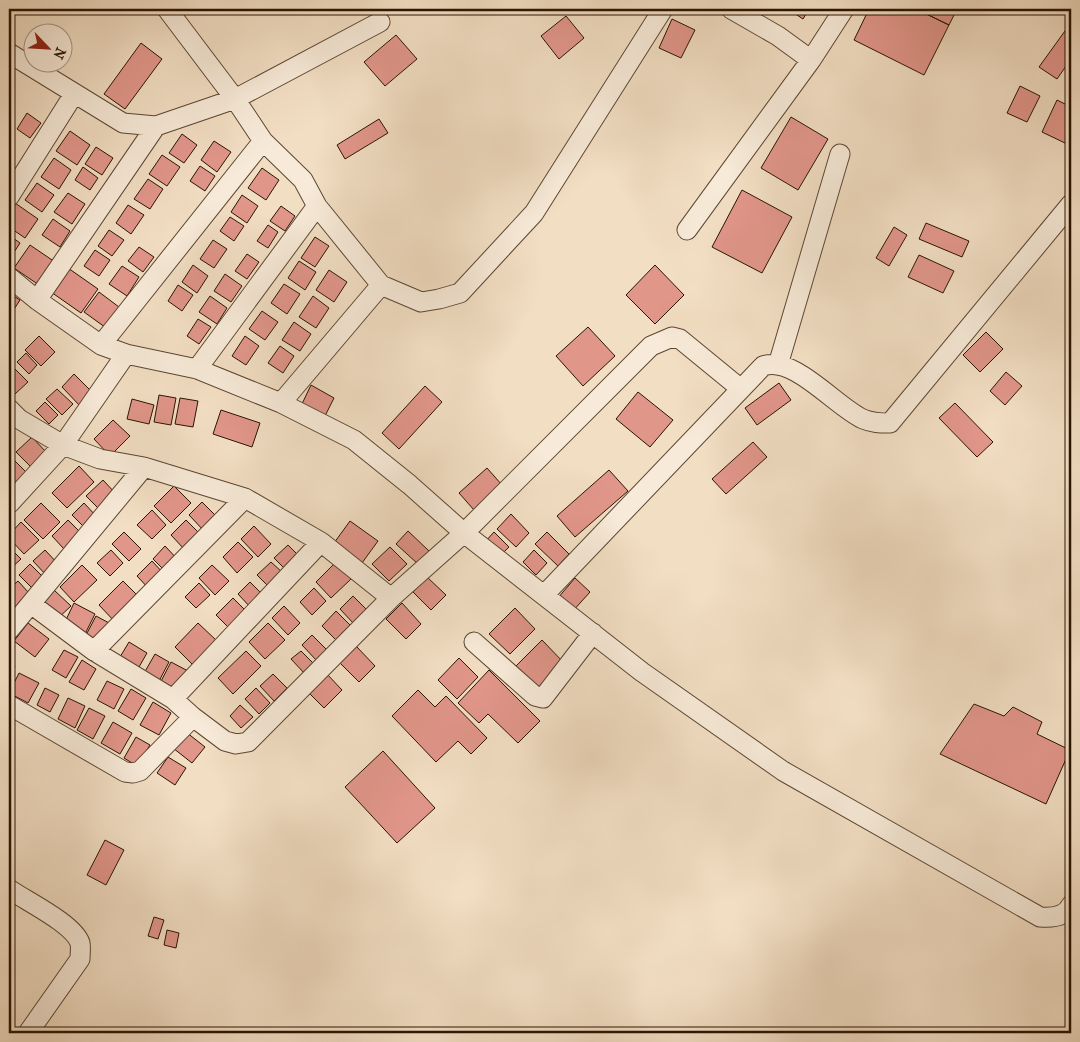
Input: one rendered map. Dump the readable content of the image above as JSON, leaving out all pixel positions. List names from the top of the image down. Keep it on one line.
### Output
{"north":"bottom right"}
